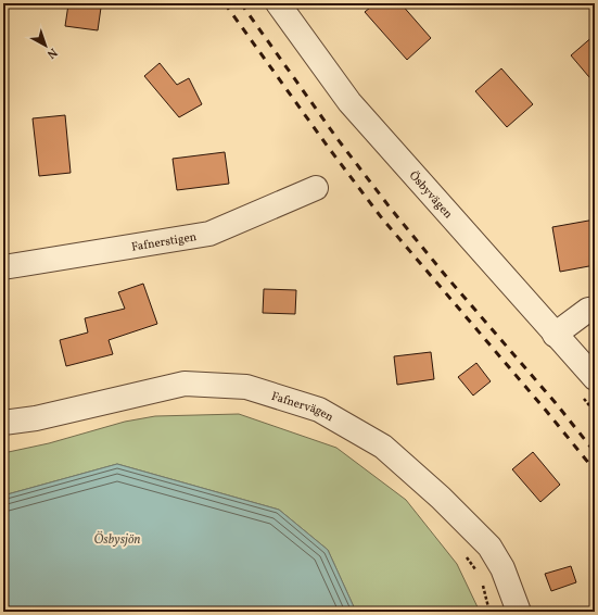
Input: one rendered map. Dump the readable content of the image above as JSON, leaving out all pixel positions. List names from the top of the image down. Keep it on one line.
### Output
{"streets":{"street":["Ösbyvägen","Fafnerstigen","Fafnervägen"]},"water":["Ösbysjön"],"north":"bottom right"}
